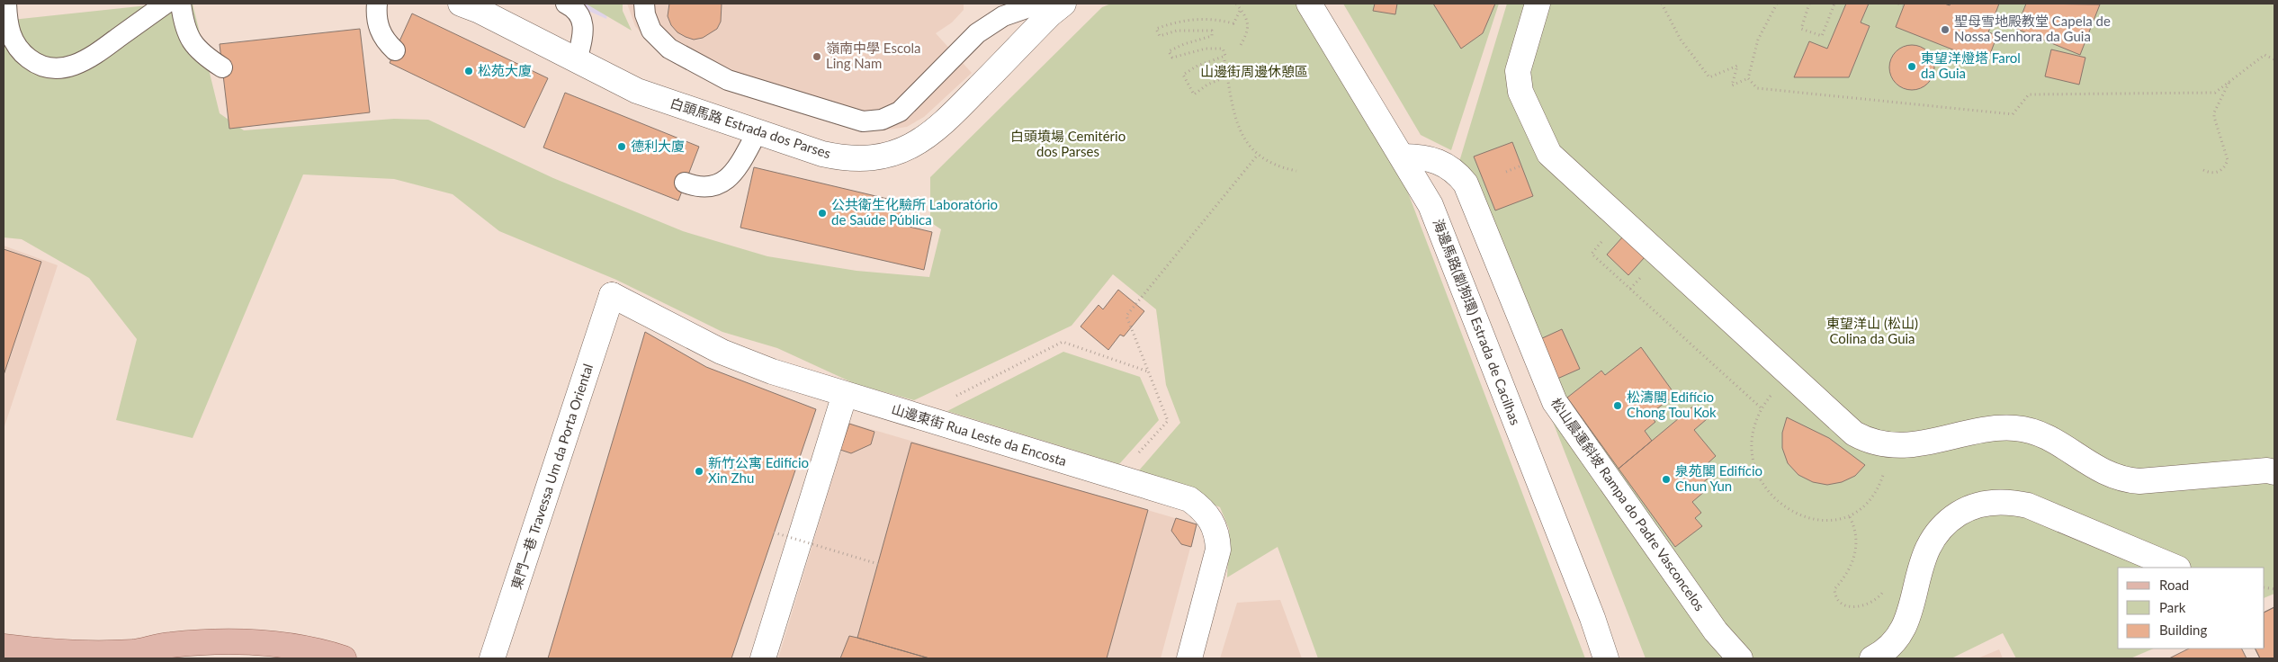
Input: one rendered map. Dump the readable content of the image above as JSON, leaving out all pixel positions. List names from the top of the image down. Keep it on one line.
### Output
{"streets":{"street":["白頭馬路 Estrada dos Parses","海邊馬路(劏狗環) Estrada de Cacilhas","山邊東街 Rua Leste da Encosta","東門一巷 Travessa Um da Porta Oriental","松山晨運斜坡 Rampa do Padre Vasconcelos"]},"crossings":[["海邊馬路(劏狗環) Estrada de Cacilhas","松山晨運斜坡 Rampa do Padre Vasconcelos"],["山邊東街 Rua Leste da Encosta","東門一巷 Travessa Um da Porta Oriental"]],"parks":["山邊街周邊休憩區","白頭墳場 Cemitério dos Parses","東望洋山 (松山) Colina da Guia"],"places":["聖母雪地殿教堂 Capela de Nossa Senhora da Guia","嶺南中學 Escola Ling Nam","東望洋燈塔 Farol da Guia","松苑大廈","德利大廈","公共衛生化驗所 Laboratório de Saúde Pública","松濤閣 Edifício Chong Tou Kok","新竹公寓 Edifício Xin Zhu","泉苑閣 Edifício Chun Yun"],"legend":["Road","Park","Building"]}
